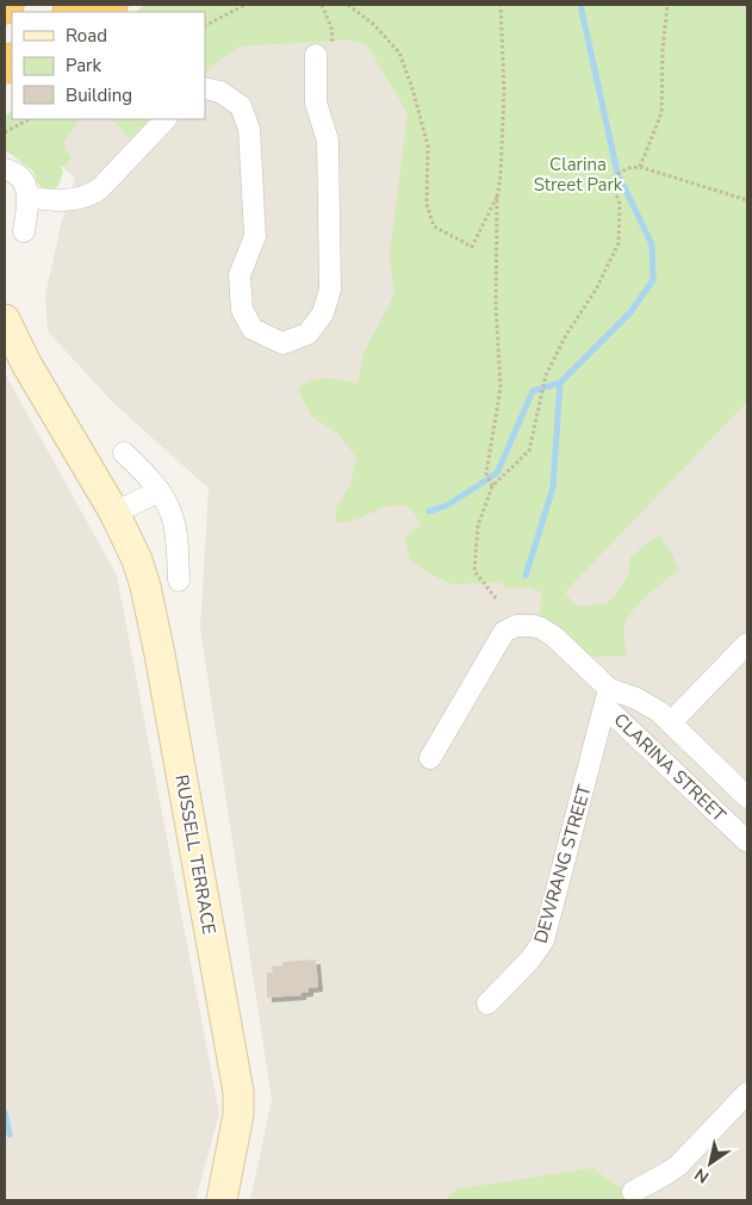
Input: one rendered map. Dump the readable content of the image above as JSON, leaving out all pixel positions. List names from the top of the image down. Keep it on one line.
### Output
{"streets":{"main road":["RUSSELL TERRACE"],"street":["CLARINA STREET","DEWRANG STREET"]},"crossings":[["CLARINA STREET","DEWRANG STREET"]],"parks":["Clarina Street Park"],"legend":["Road","Park","Building"],"north":"bottom left"}
